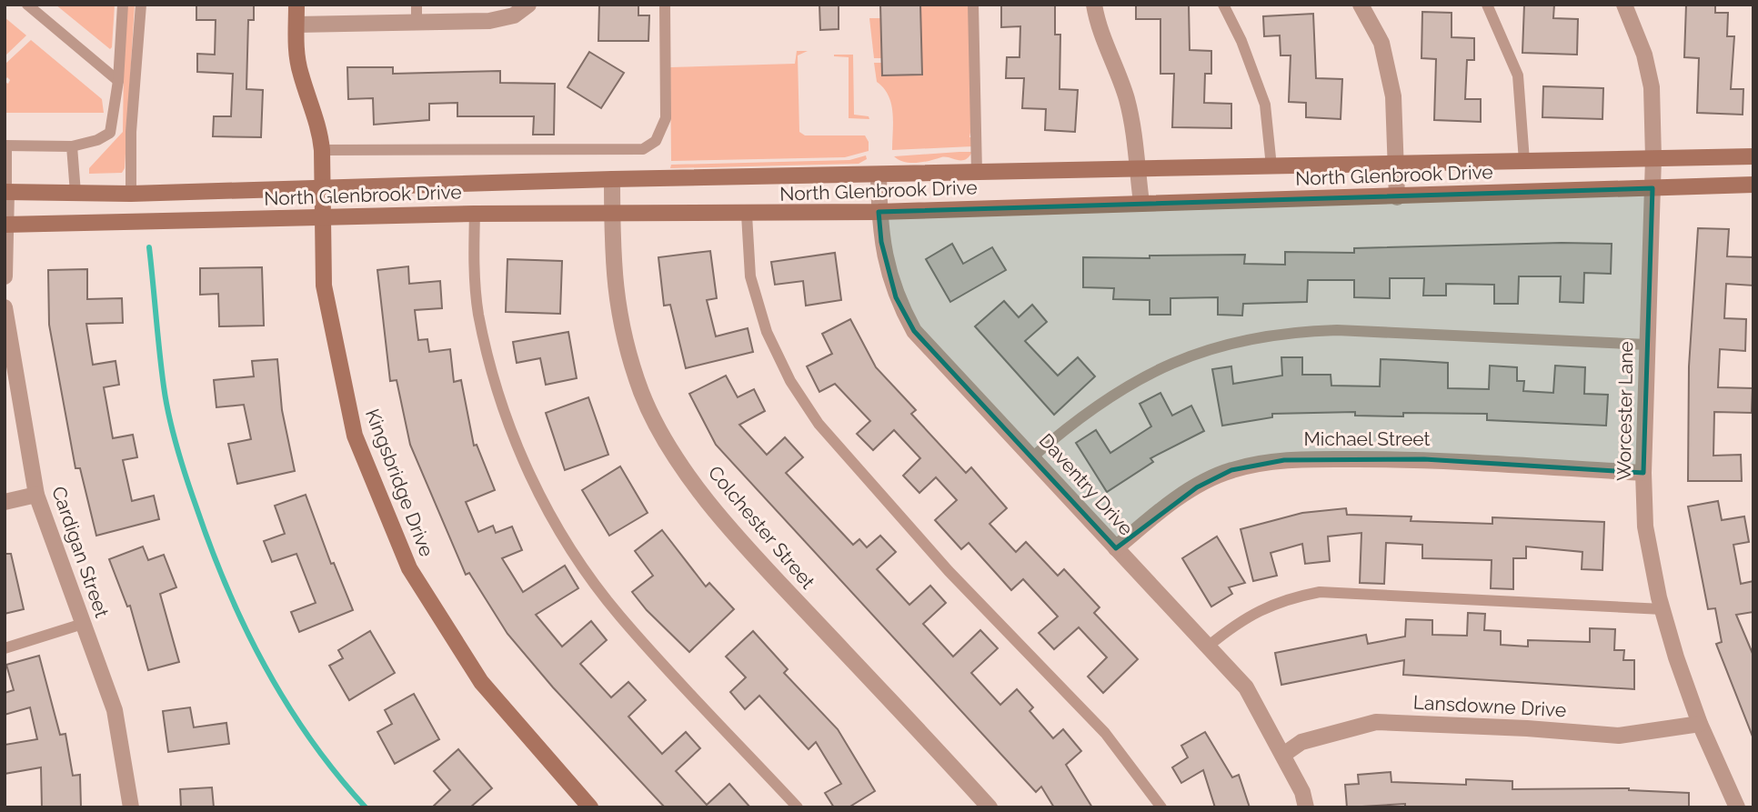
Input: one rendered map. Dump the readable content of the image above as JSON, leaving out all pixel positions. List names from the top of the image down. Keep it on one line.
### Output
{"streets":{"main road":["North Glenbrook Drive","Kingsbridge Drive"],"street":["Worcester Lane","Michael Street","Daventry Drive","Colchester Street","Cardigan Street","Lansdowne Drive"]},"crossings":[["North Glenbrook Drive","Worcester Lane"],["North Glenbrook Drive","Kingsbridge Drive"],["North Glenbrook Drive","Daventry Drive"],["North Glenbrook Drive","Colchester Street"],["Worcester Lane","Michael Street"],["Worcester Lane","Lansdowne Drive"],["Michael Street","Daventry Drive"],["Daventry Drive","Lansdowne Drive"]]}
